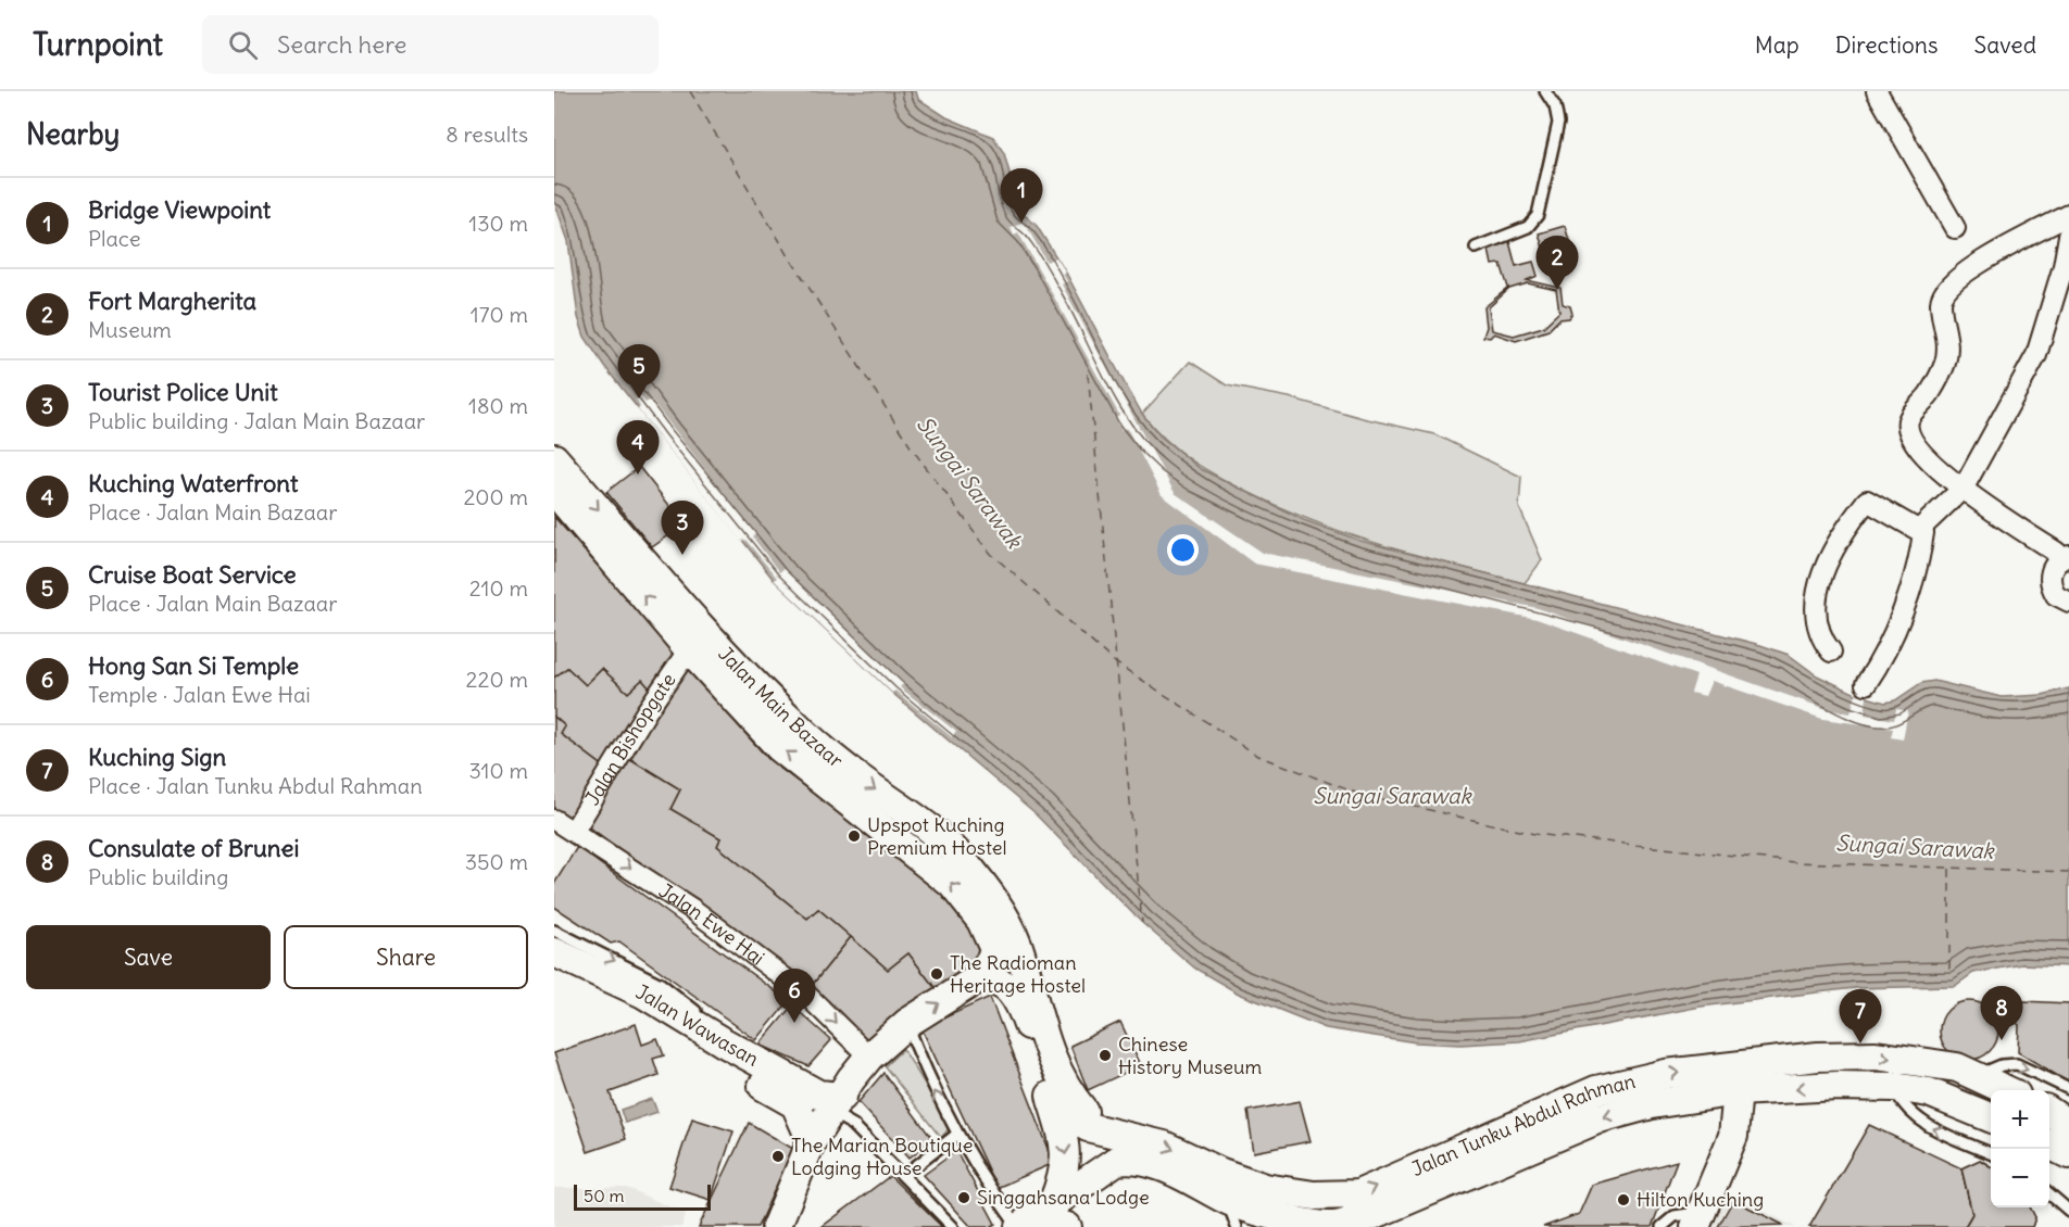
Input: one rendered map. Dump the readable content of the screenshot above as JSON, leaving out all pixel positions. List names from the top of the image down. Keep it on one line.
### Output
{"streets":{"main road":["Jalan Main Bazaar","Jalan Wawasan","Jalan Tunku Abdul Rahman"],"street":["Jalan Bishopgate","Jalan Ewe Hai"]},"crossings":[["Jalan Main Bazaar","Jalan Bishopgate"],["Jalan Bishopgate","Jalan Ewe Hai"]],"one_way":["Jalan Ewe Hai"],"water":["Sungai Sarawak"],"places":["Upspot Kuching Premium Hostel","The Radioman Heritage Hostel","Chinese History Museum","The Marian Boutique Lodging House","Singgahsana Lodge","Hilton Kuching"],"scale_bar":"50 m","page":{"header":"Turnpoint","search":"Search here","nav":["Map","Directions","Saved"],"heading":["Nearby","8 results"],"pins":["1","2","5","4","3","6","8","7"],"list":[{"mark":"1","name":"Bridge Viewpoint","note":"Place","value":"130 m"},{"mark":"2","name":"Fort Margherita","note":"Museum","value":"170 m"},{"mark":"3","name":"Tourist Police Unit","note":"Public building · Jalan Main Bazaar","value":"180 m"},{"mark":"4","name":"Kuching Waterfront","note":"Place · Jalan Main Bazaar","value":"200 m"},{"mark":"5","name":"Cruise Boat Service","note":"Place · Jalan Main Bazaar","value":"210 m"},{"mark":"6","name":"Hong San Si Temple","note":"Temple · Jalan Ewe Hai","value":"220 m"},{"mark":"7","name":"Kuching Sign","note":"Place · Jalan Tunku Abdul Rahman","value":"310 m"},{"mark":"8","name":"Consulate of Brunei","note":"Public building","value":"350 m"}],"buttons":["Save","Share"],"map_buttons":["+","−"],"scale":"50 m"}}
